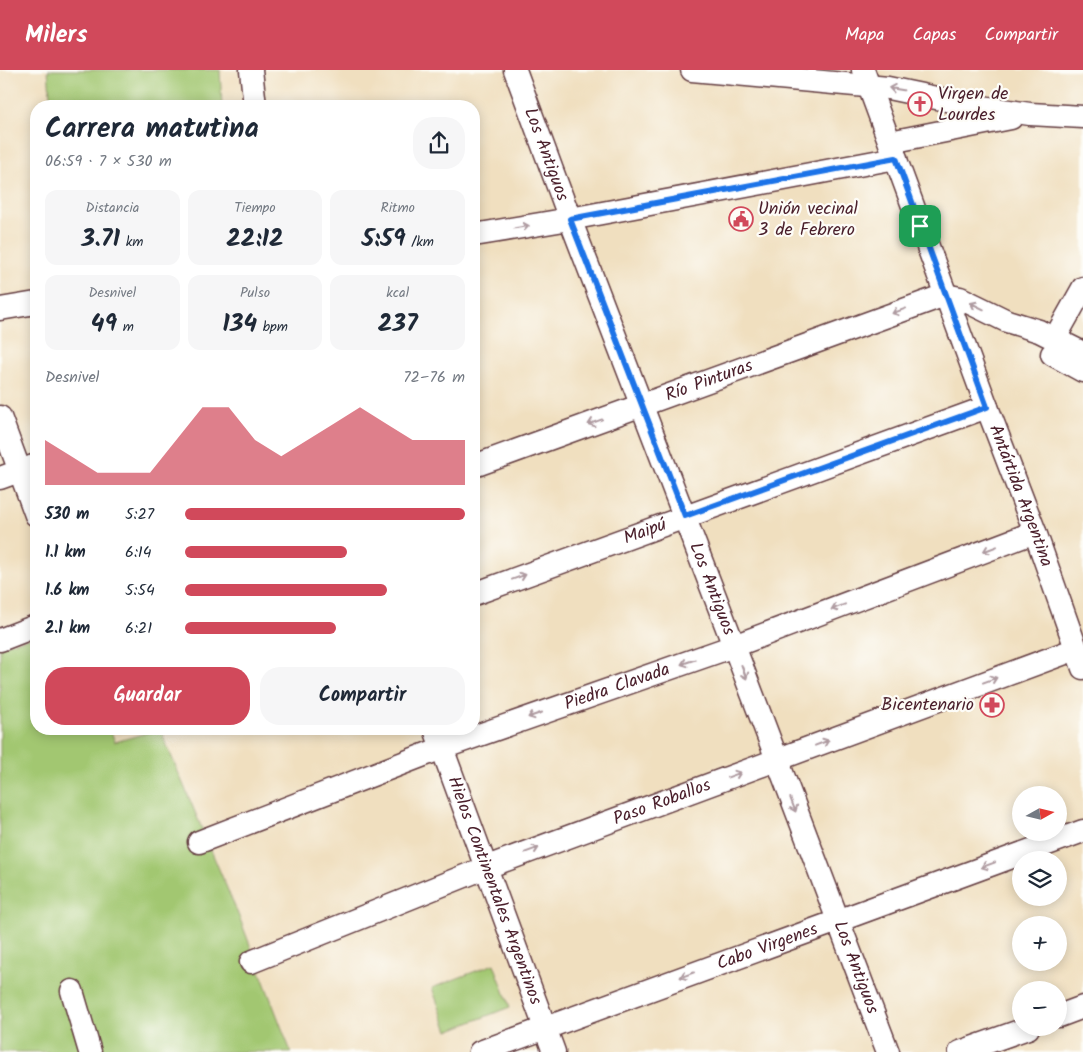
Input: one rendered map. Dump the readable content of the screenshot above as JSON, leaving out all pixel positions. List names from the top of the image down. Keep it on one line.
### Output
{"streets":{"street":["Los Antiguos","Río Pinturas","Antártida Argentina","Maipú","Piedra Clavada","Paso Roballos","Hielos Continentales Argentinos","Cabo Virgenes"]},"crossings":[["Los Antiguos","Río Pinturas"],["Los Antiguos","Maipú"],["Los Antiguos","Piedra Clavada"],["Los Antiguos","Paso Roballos"],["Los Antiguos","Cabo Virgenes"],["Río Pinturas","Antártida Argentina"],["Antártida Argentina","Maipú"],["Antártida Argentina","Piedra Clavada"],["Antártida Argentina","Paso Roballos"],["Piedra Clavada","Hielos Continentales Argentinos"],["Paso Roballos","Hielos Continentales Argentinos"],["Hielos Continentales Argentinos","Cabo Virgenes"]],"one_way":["Maipú","Piedra Clavada","Paso Roballos","Cabo Virgenes"],"places":{"church":["Virgen de Lourdes"],"public building":["Unión vecinal 3 de Febrero"],"pharmacy":["Bicentenario"]},"north":"right","page":{"header":"Milers","nav":["Mapa","Capas","Compartir"],"heading":["Carrera matutina","06:59 · 7 × 530 m"],"stats":[["Distancia","3.71 km"],["Tiempo","22:12"],["Ritmo","5:59 /km"],["Desnivel","49 m"],["Pulso","134 bpm"],["kcal","237"]],"chart":["Desnivel","72–76 m"],"list":[{"name":"530 m","note":"5:27"},{"name":"1.1 km","note":"6:14"},{"name":"1.6 km","note":"5:54"},{"name":"2.1 km","note":"6:21"}],"buttons":["Guardar","Compartir"],"map_buttons":["+","−"]}}
